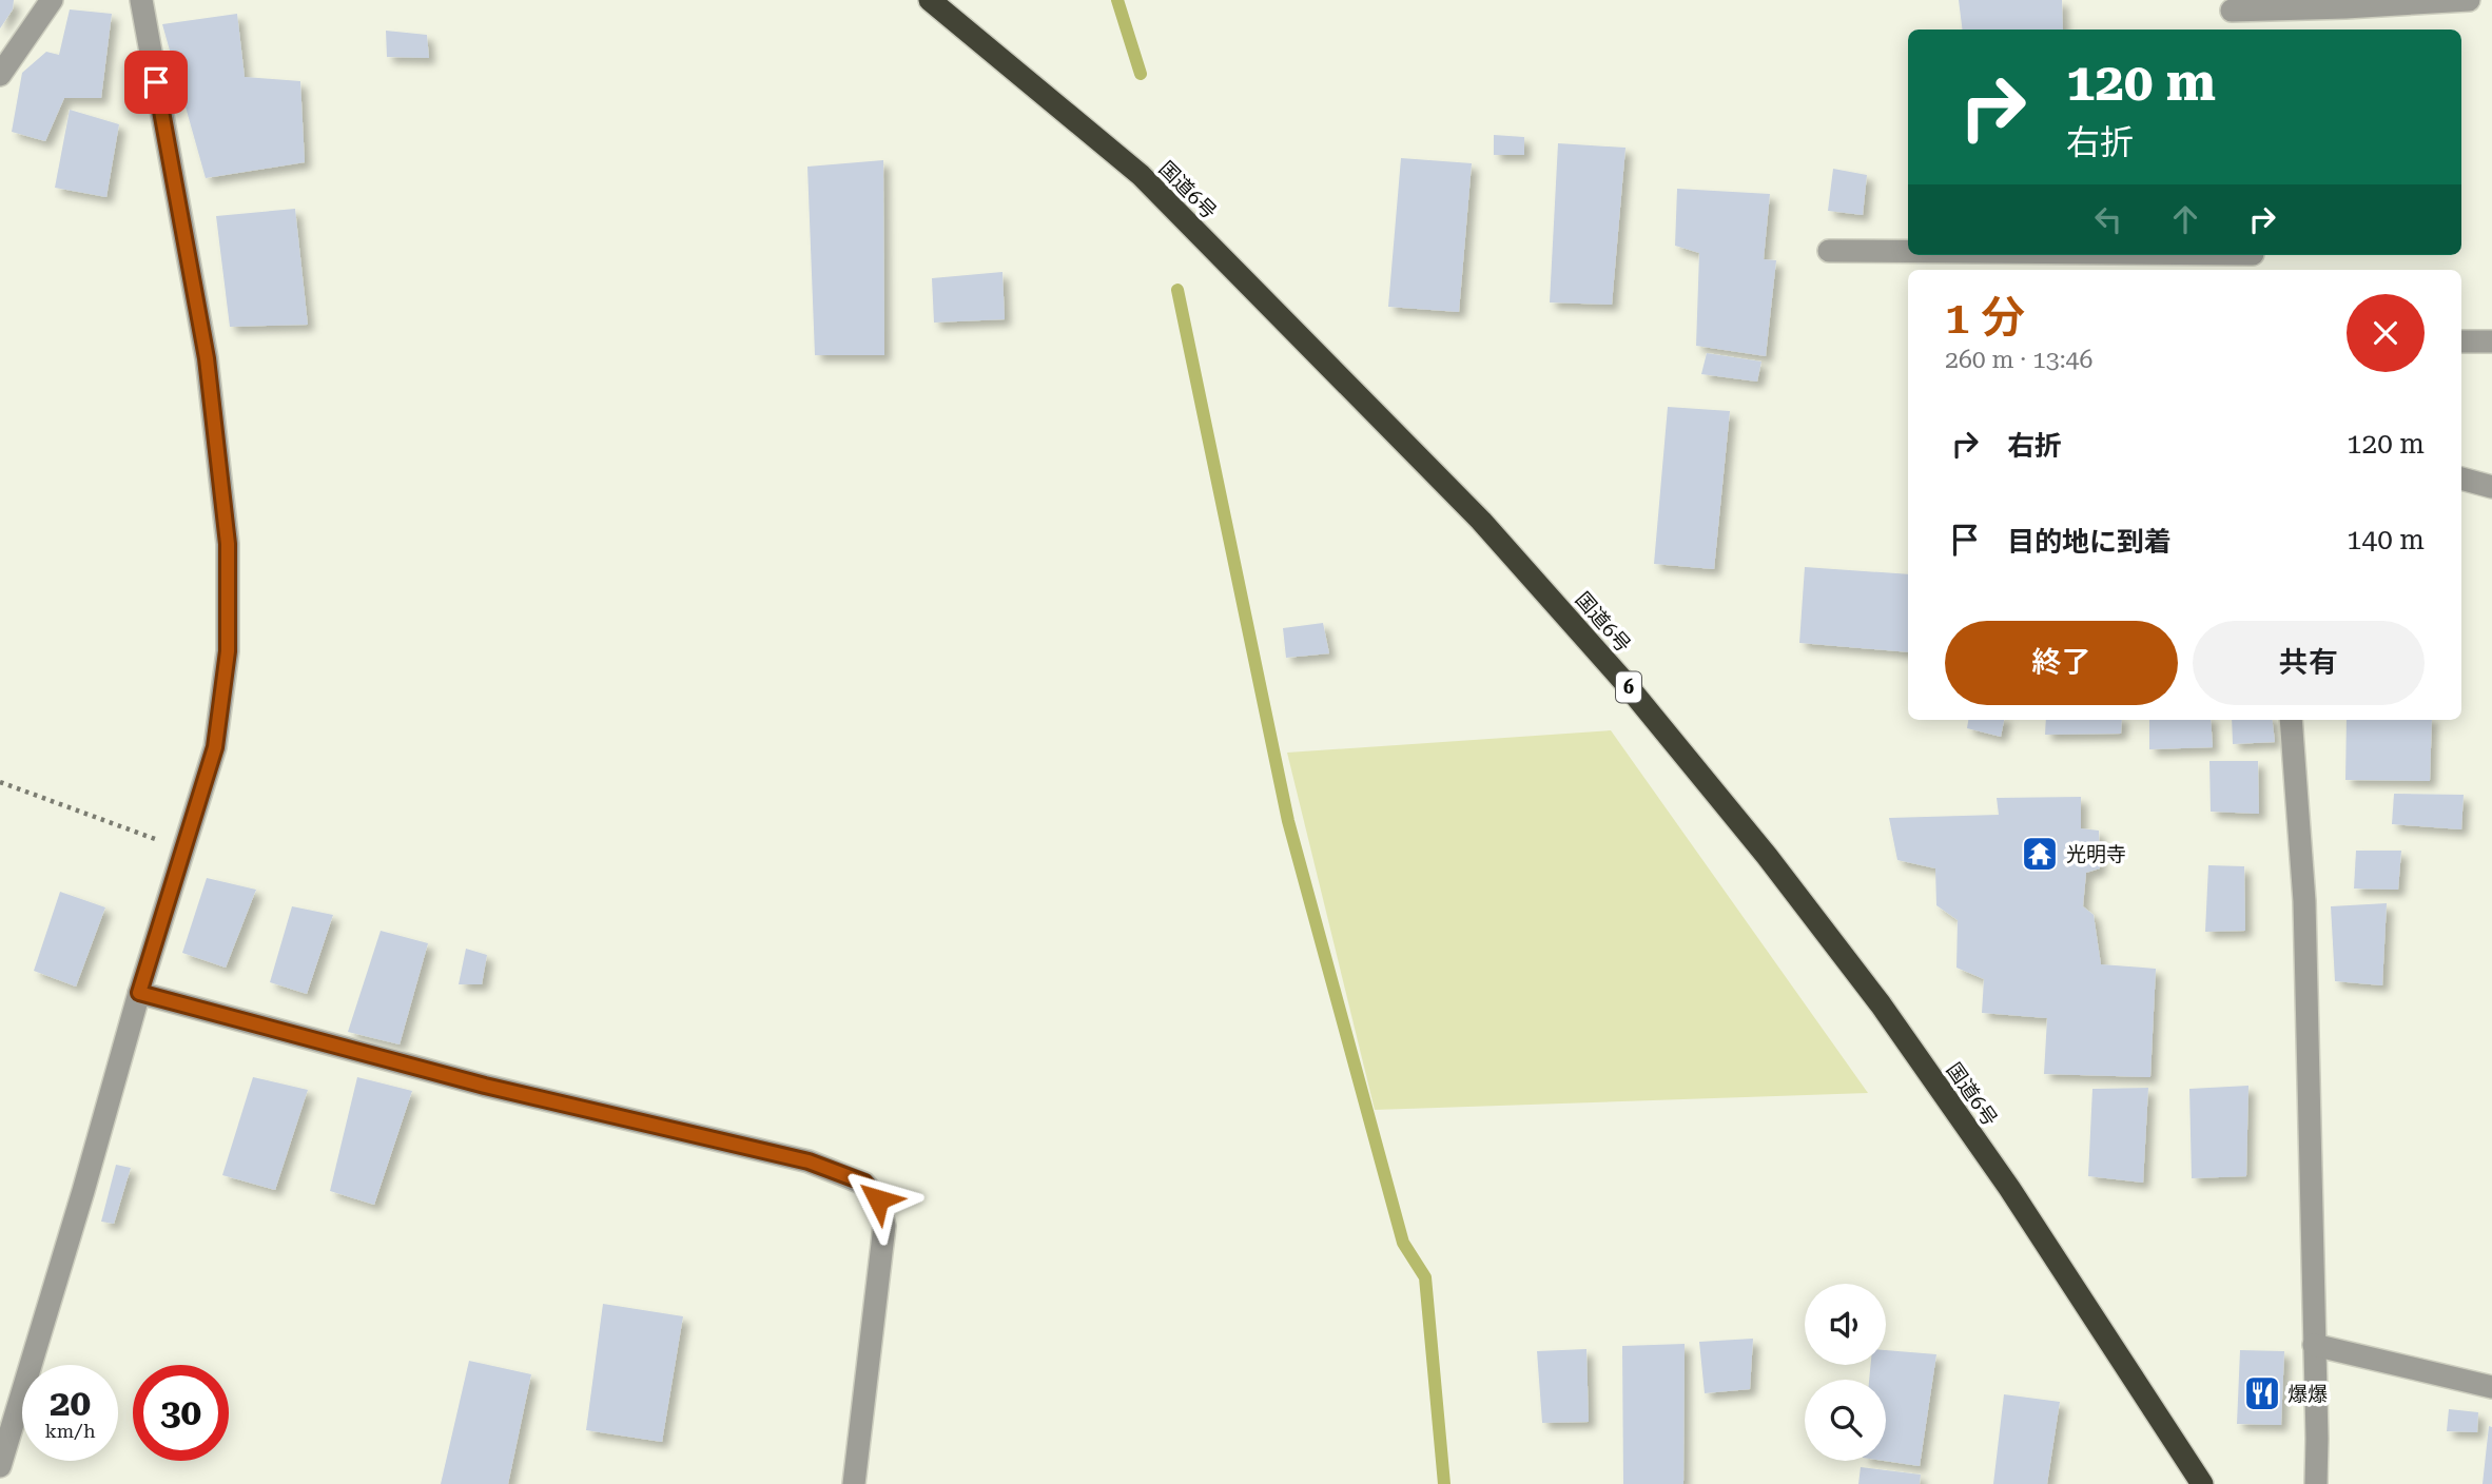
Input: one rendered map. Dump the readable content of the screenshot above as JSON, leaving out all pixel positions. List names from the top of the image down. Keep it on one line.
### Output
{"streets":{"highway":["国道6号","6"]},"places":{"temple":["光明寺"],"restaurant":["爆爆"]},"page":{"turn":["120 m","右折"],"heading":["1 分","260 m · 13:46"],"list":[{"name":"右折","value":"120 m"},{"name":"目的地に到着","value":"140 m"}],"buttons":["終了","共有"],"speed":"20 km/h","limit":"30"}}
